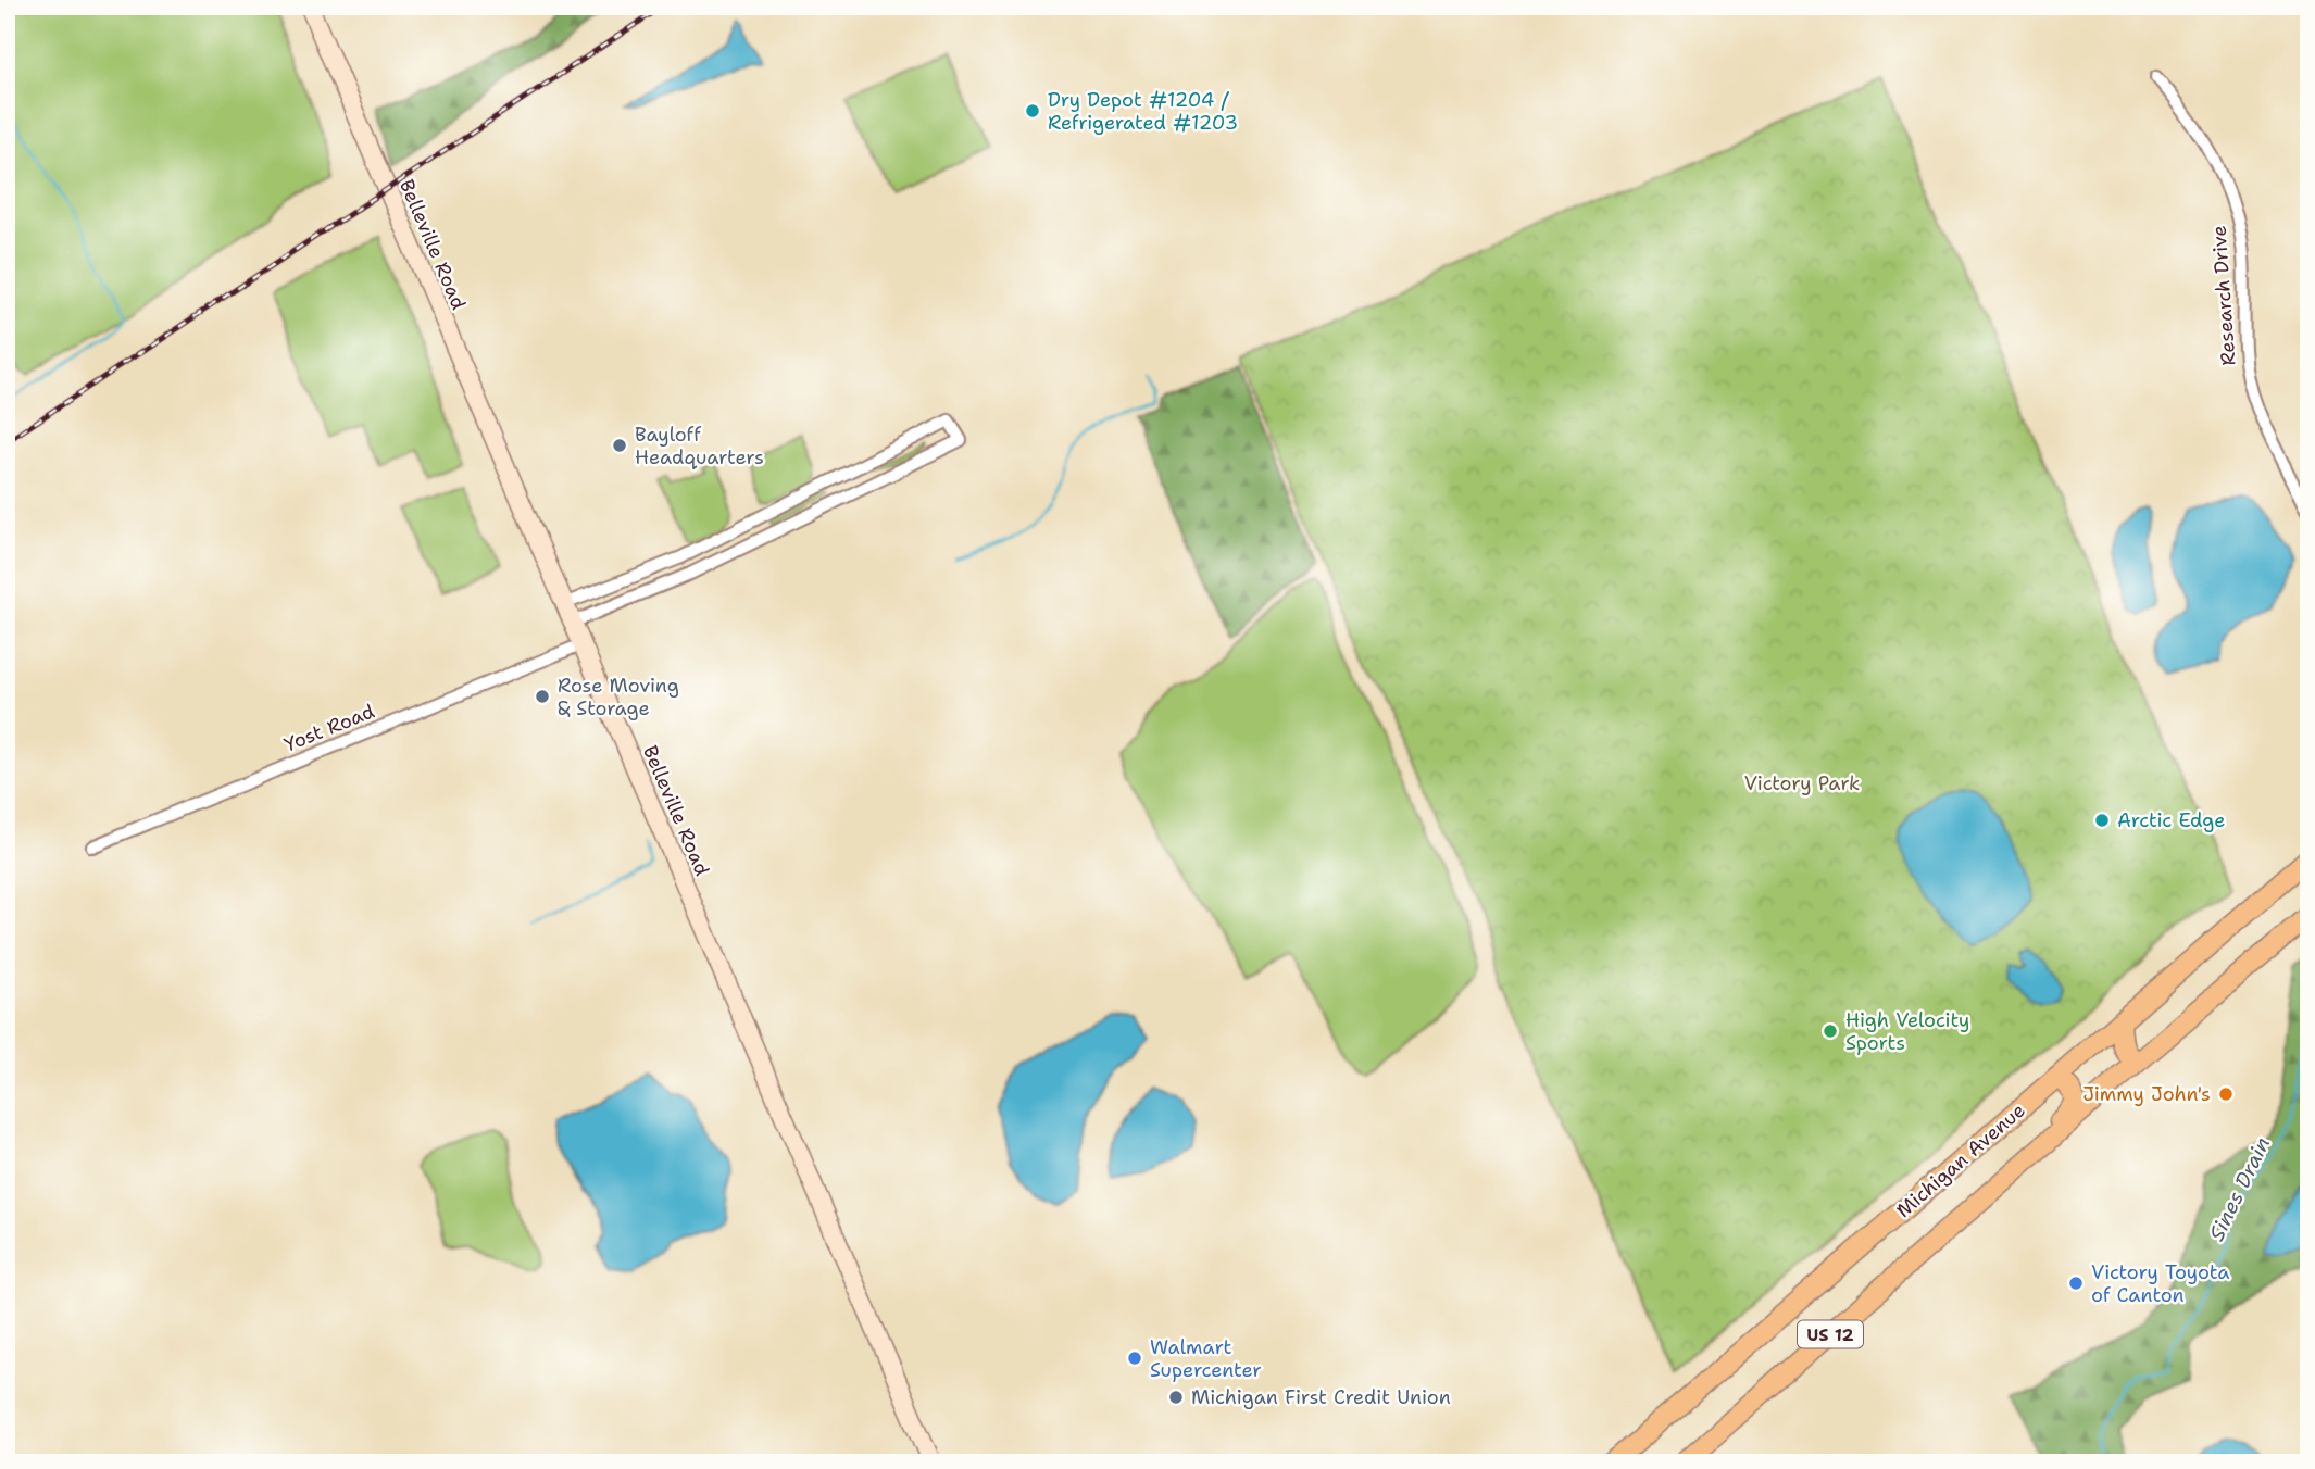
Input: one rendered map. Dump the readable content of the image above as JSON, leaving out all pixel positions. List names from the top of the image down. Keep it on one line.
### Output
{"streets":{"main road":["Belleville Road","Michigan Avenue","US 12"],"street":["Research Drive","Yost Road"]},"crossings":[["Belleville Road","Yost Road"]],"water":["Sines Drain"],"parks":["Victory Park"],"places":["Dry Depot #1204 / Refrigerated #1203","Bayloff Headquarters","Rose Moving & Storage","Arctic Edge","High Velocity Sports","Jimmy John's","Victory Toyota of Canton","Walmart Supercenter","Michigan First Credit Union"]}
